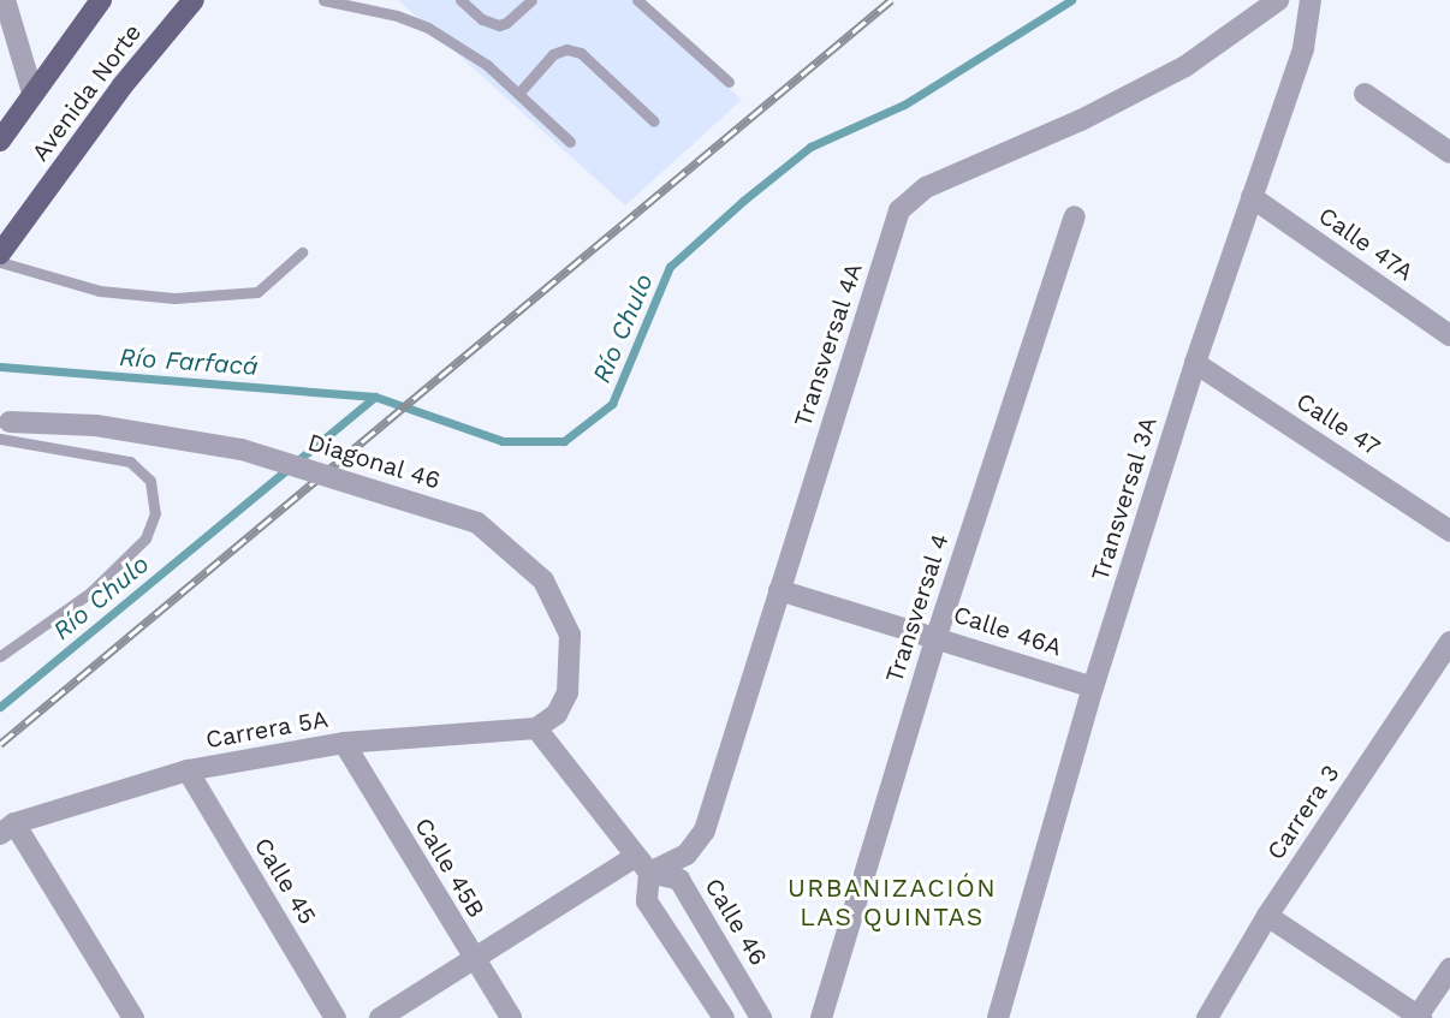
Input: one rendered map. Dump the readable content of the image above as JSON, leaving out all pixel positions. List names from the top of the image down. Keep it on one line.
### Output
{"streets":{"main road":["Avenida Norte"],"street":["Calle 47A","Transversal 4A","Calle 47","Diagonal 46","Transversal 3A","Transversal 4","Calle 46A","Carrera 5A","Carrera 3","Calle 45B","Calle 45","Calle 46"]},"crossings":[["Calle 47A","Transversal 3A"],["Transversal 4A","Calle 46A"],["Transversal 4A","Calle 45B"],["Transversal 4A","Calle 46"],["Calle 47","Transversal 3A"],["Diagonal 46","Carrera 5A"],["Transversal 3A","Calle 46A"],["Transversal 4","Calle 46A"],["Carrera 5A","Calle 45B"],["Carrera 5A","Calle 45"]],"districts":["URBANIZACIÓN LAS QUINTAS"],"water":["Río Chulo","Río Farfacá"]}
